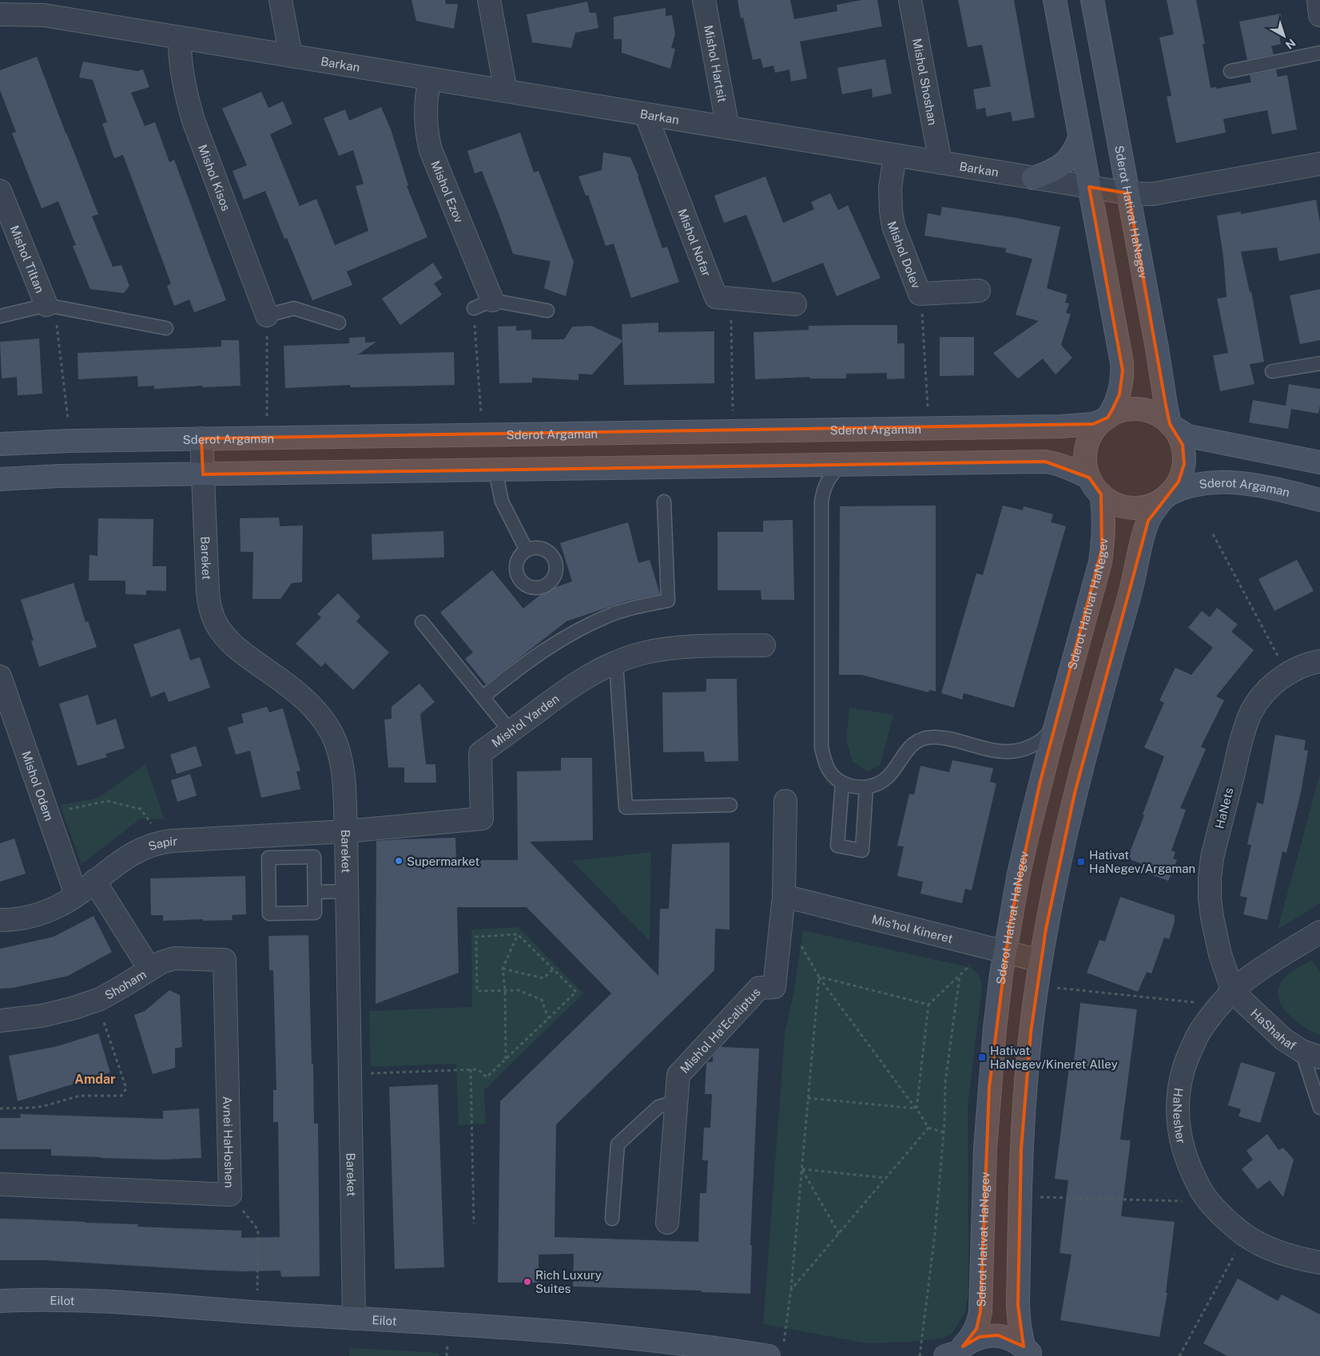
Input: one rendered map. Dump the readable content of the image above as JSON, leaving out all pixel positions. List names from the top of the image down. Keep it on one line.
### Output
{"streets":{"street":["Barkan","Mishol Hartsit","Mishol Shoshan","Mishol Kisos","Mishol Ezov","Sderot Hativat HaNegev","Mishol Nofar","Mishol Dolev","Mishol Tiltan","Sderot Argaman","Bareket","Mish'ol Yarden","Mishol Odem","HaNets","Sapir","Mis'hol Kineret","Shoham","HaShahaf","Mish'ol Ha'Ecaliptus","HaNesher","Avnei HaHoshen","Eilot"]},"crossings":[["Barkan","Mishol Hartsit"],["Barkan","Mishol Shoshan"],["Barkan","Mishol Kisos"],["Barkan","Mishol Ezov"],["Barkan","Sderot Hativat HaNegev"],["Barkan","Mishol Nofar"],["Barkan","Mishol Dolev"],["Sderot Hativat HaNegev","Sderot Argaman"],["Sderot Hativat HaNegev","Mis'hol Kineret"],["Sderot Argaman","Bareket"],["Bareket","Mish'ol Yarden"],["Bareket","Sapir"],["Bareket","Eilot"],["Mish'ol Yarden","Sapir"],["Mishol Odem","Sapir"],["HaNets","HaShahaf"],["HaNets","HaNesher"],["Sapir","Shoham"],["Mis'hol Kineret","Mish'ol Ha'Ecaliptus"],["Shoham","Avnei HaHoshen"],["HaShahaf","HaNesher"]],"districts":["Amdar"],"places":{"other":["Supermarket","Rich Luxury Suites"],"transit":["Hativat HaNegev/Argaman","Hativat HaNegev/Kineret Alley"]},"north":"bottom right"}
